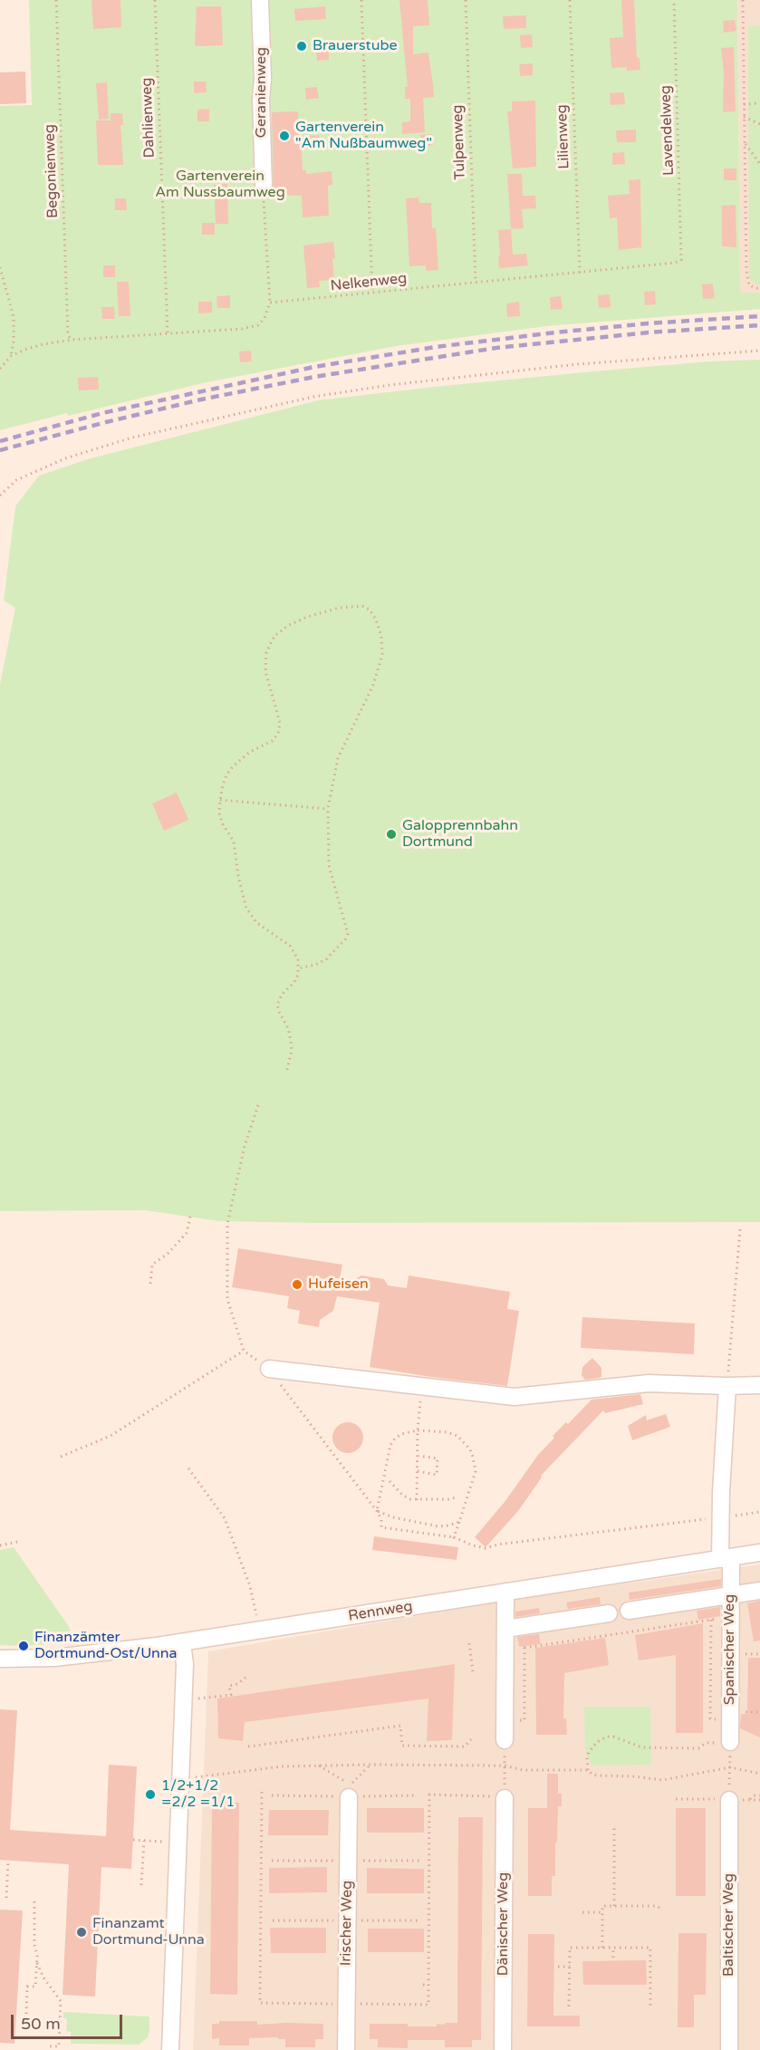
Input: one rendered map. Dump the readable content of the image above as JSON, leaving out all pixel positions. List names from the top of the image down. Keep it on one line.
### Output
{"streets":{"street":["Geranienweg","Rennweg","Spanischer Weg","Irischer Weg","Dänischer Weg","Baltischer Weg"],"path":["Dahlienweg","Lavendelweg","Lilienweg","Tulpenweg","Begonienweg","Nelkenweg"]},"crossings":[["Lavendelweg","Nelkenweg"],["Lilienweg","Nelkenweg"],["Tulpenweg","Nelkenweg"],["Rennweg","Spanischer Weg"]],"parks":["Gartenverein Am Nussbaumweg"],"places":["Brauerstube","Gartenverein \"Am Nußbaumweg\"","Galopprennbahn Dortmund","Hufeisen","Finanzämter Dortmund-Ost/Unna","1/2+1/2 =2/2 =1/1","Finanzamt Dortmund-Unna"],"scale_bar":"50 m"}
